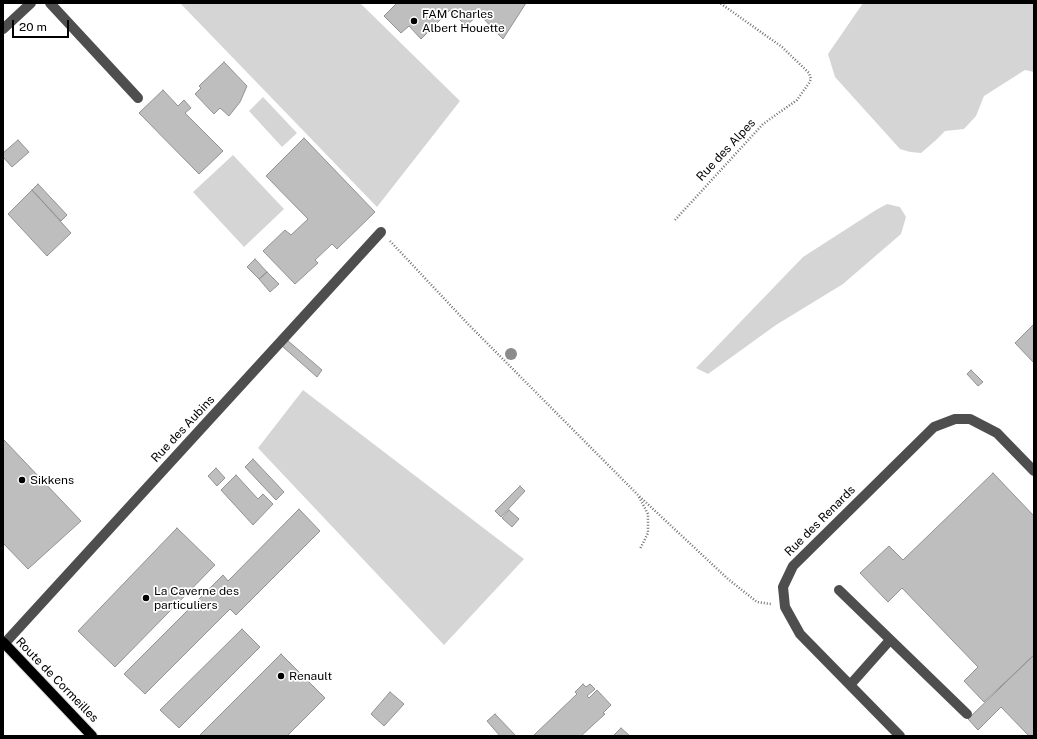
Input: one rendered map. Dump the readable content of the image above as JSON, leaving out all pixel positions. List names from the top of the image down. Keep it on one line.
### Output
{"streets":{"main road":["Route de Cormeilles"],"street":["Rue des Aubins","Rue des Renards"],"path":["Rue des Alpes"]},"crossings":[["Rue des Aubins","Route de Cormeilles"]],"places":["FAM Charles Albert Houette","Sikkens","La Caverne des particuliers","Renault"],"scale_bar":"20 m"}
